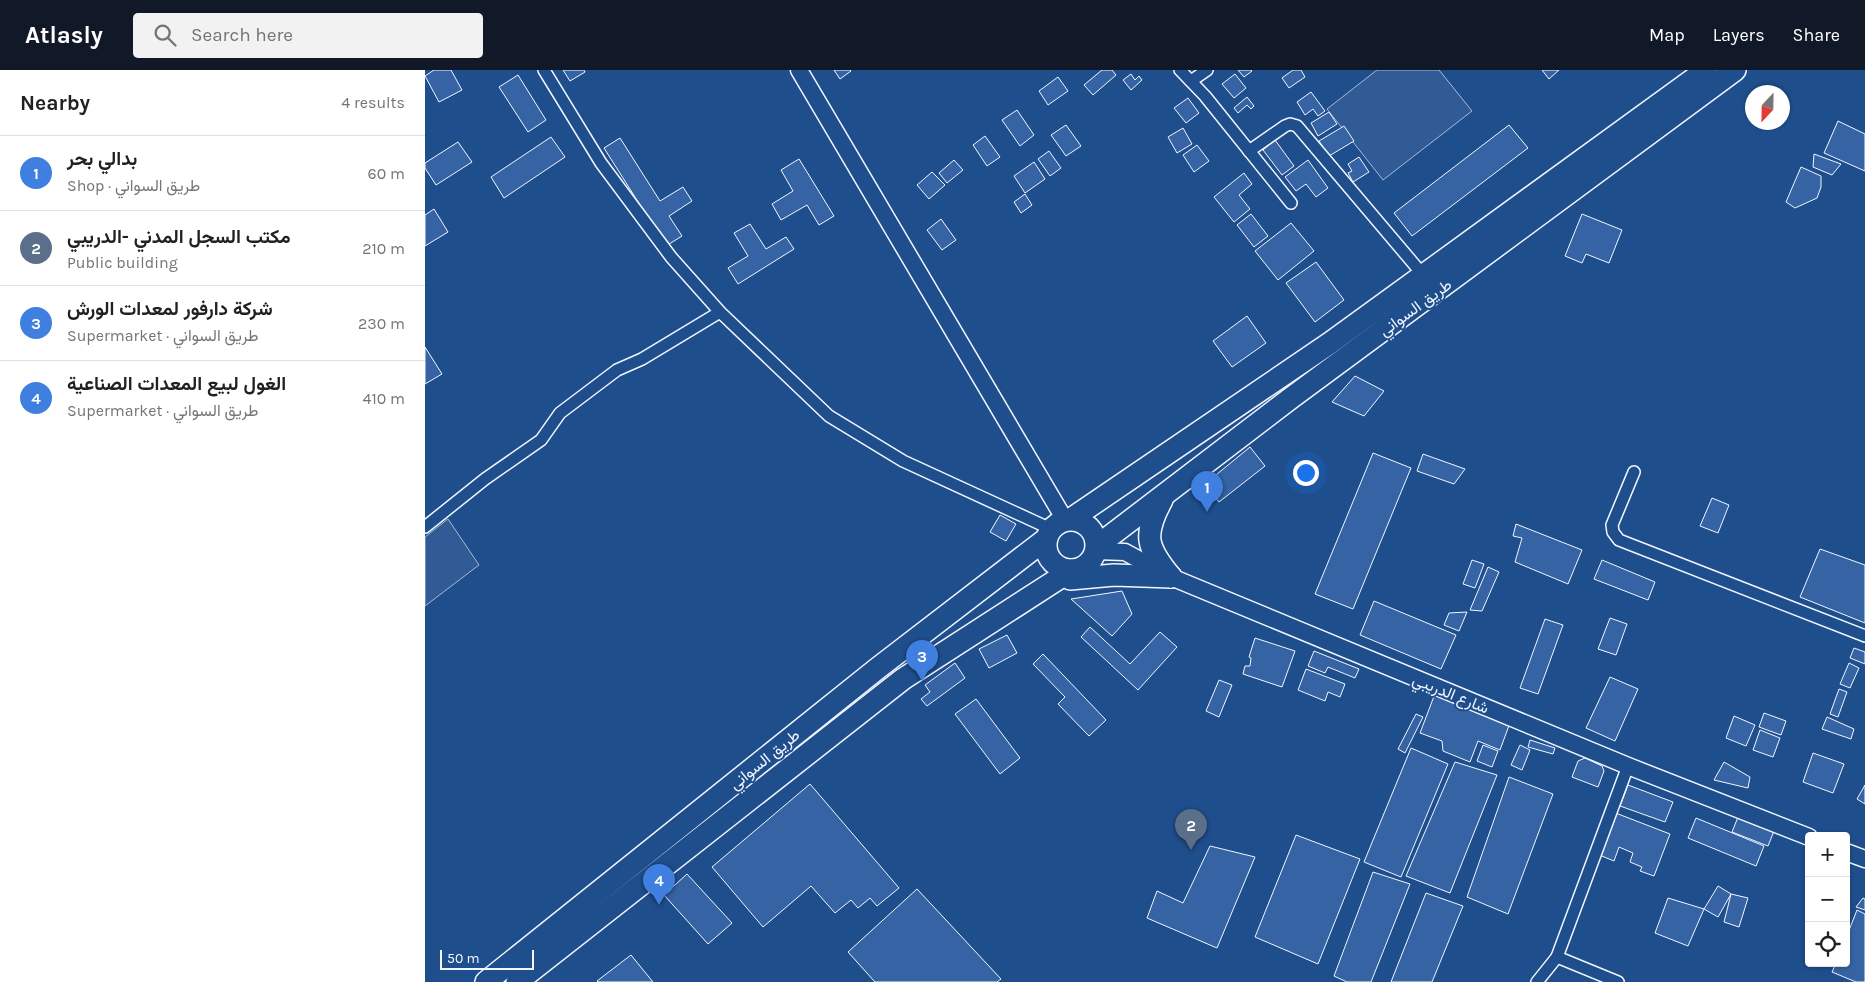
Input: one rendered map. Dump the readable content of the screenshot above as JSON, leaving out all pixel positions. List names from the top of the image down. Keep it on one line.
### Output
{"streets":{"highway":["طريق السواني"],"street":["شارع الدريبي"]},"crossings":[["طريق السواني","شارع الدريبي"]],"scale_bar":"50 m","north":"bottom","page":{"header":"Atlasly","search":"Search here","nav":["Map","Layers","Share"],"heading":["Nearby","4 results"],"list":[{"mark":"1","name":"بدالي بحر","note":"Shop · طريق السواني","value":"60 m"},{"mark":"2","name":"مكتب السجل المدني -الدريبي","note":"Public building","value":"210 m"},{"mark":"3","name":"شركة دارفور لمعدات الورش","note":"Supermarket · طريق السواني","value":"230 m"},{"mark":"4","name":"الغول لبيع المعدات الصناعية","note":"Supermarket · طريق السواني","value":"410 m"}],"pins":["1","3","2","4"],"map_buttons":["+","−"],"scale":"50 m"}}
